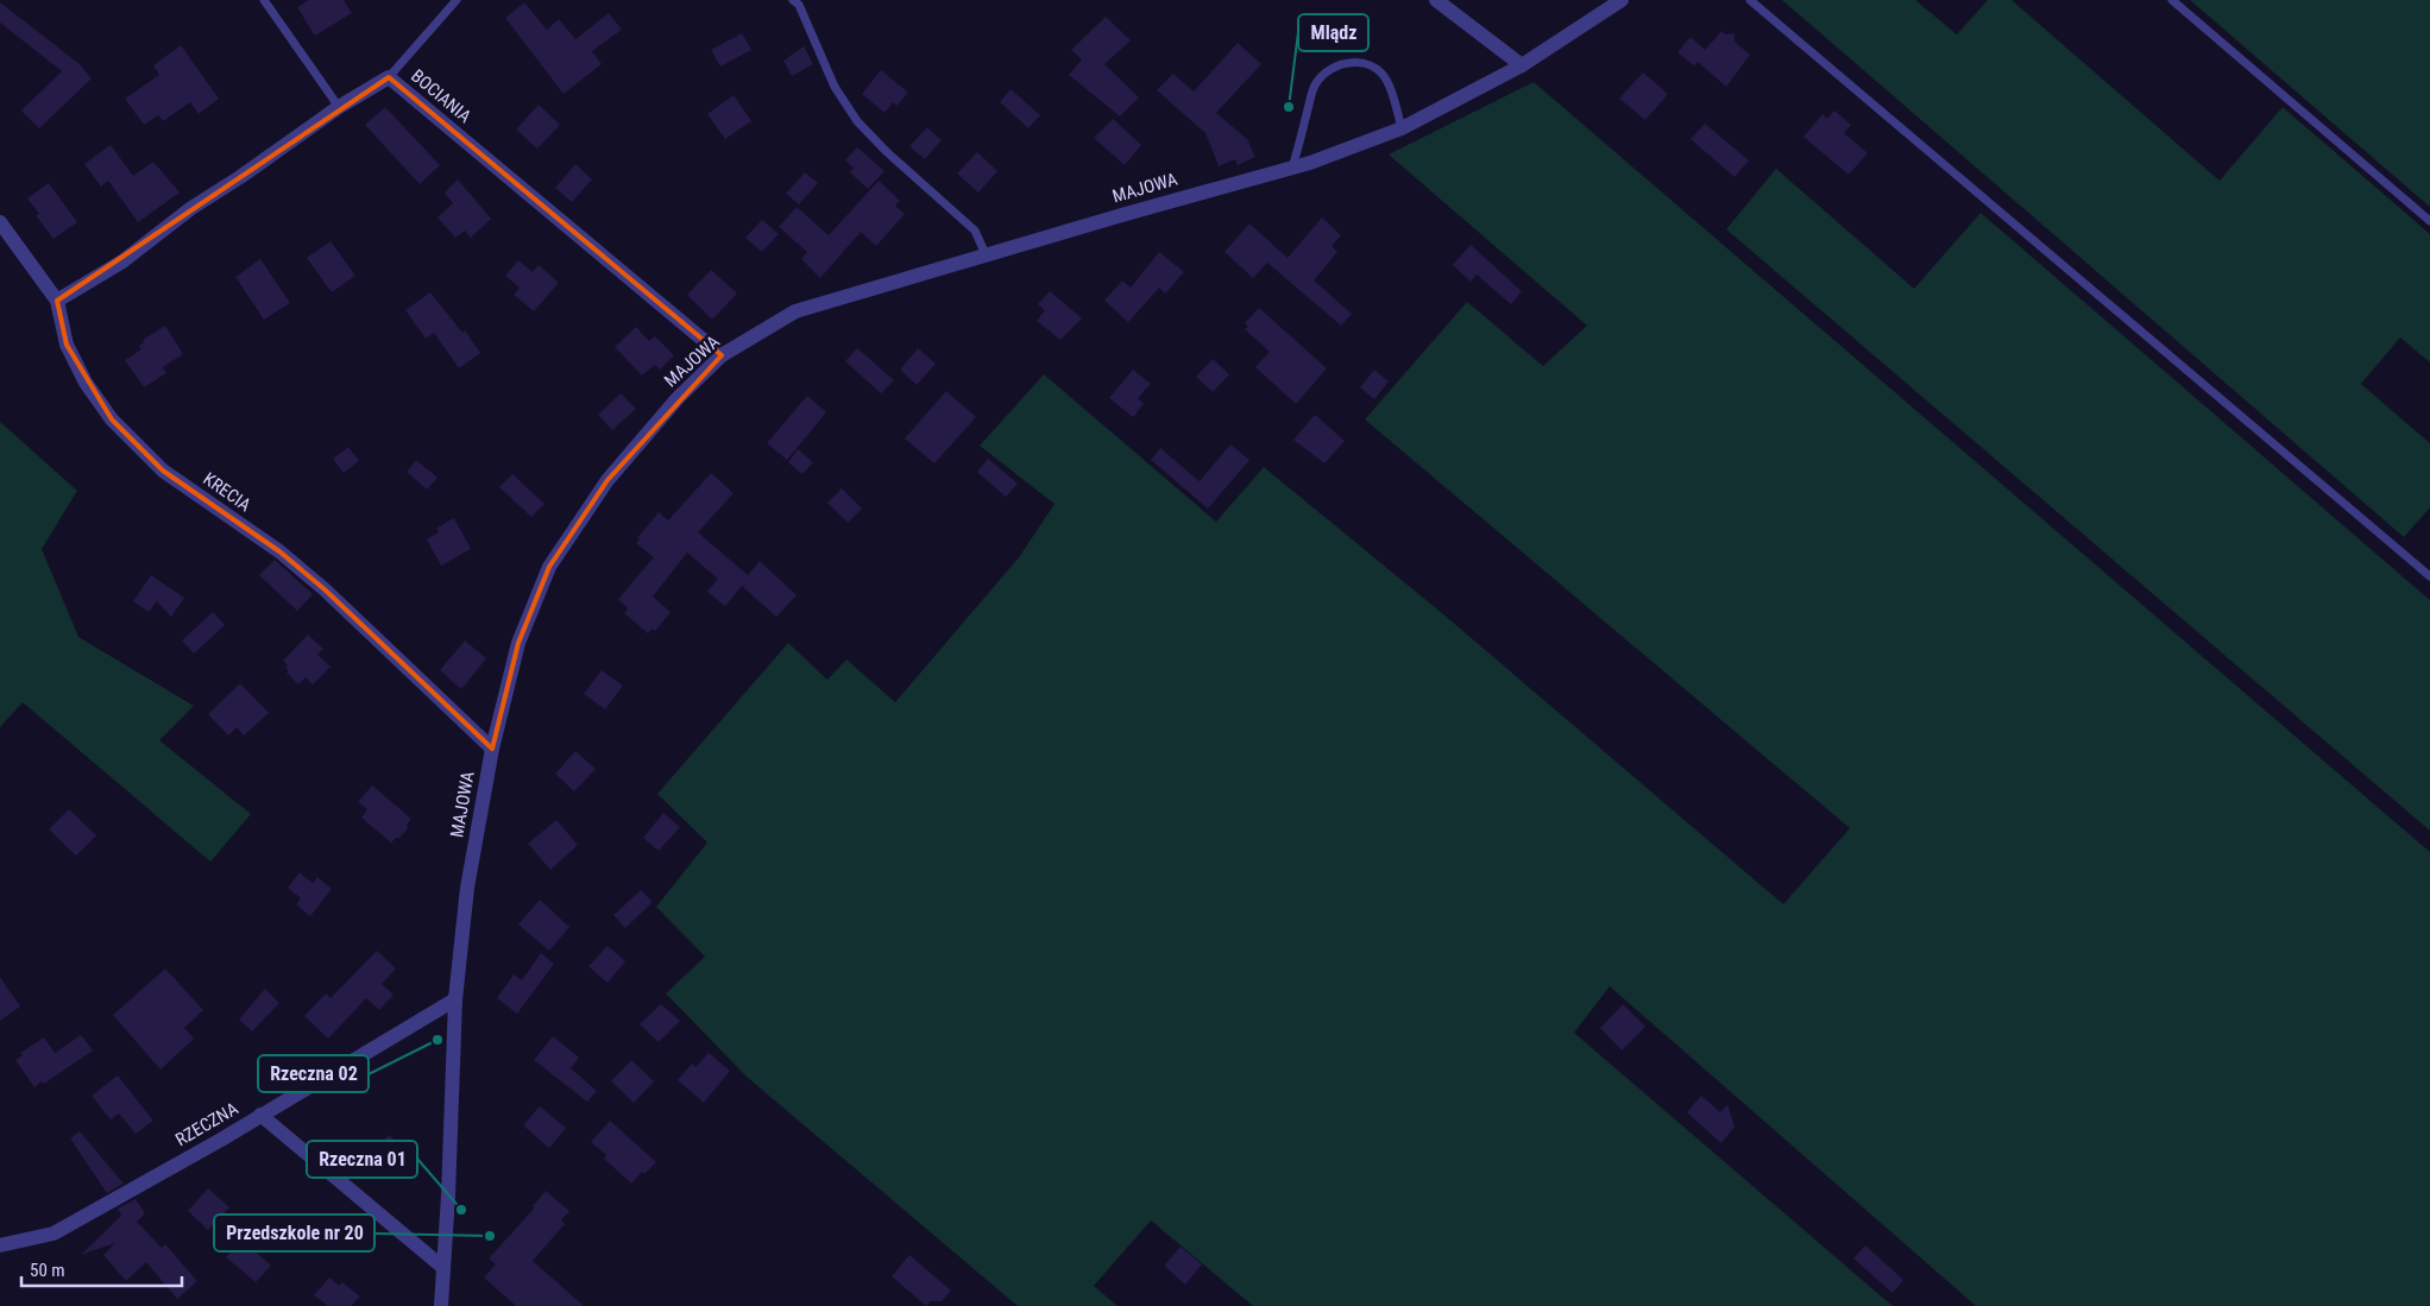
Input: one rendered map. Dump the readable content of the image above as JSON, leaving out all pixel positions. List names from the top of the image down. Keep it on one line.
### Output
{"streets":{"street":["BOCIANIA","MAJOWA","KRECIA","RZECZNA"]},"crossings":[["BOCIANIA","MAJOWA"],["BOCIANIA","KRECIA"],["MAJOWA","KRECIA"],["MAJOWA","RZECZNA"]],"places":["Mlądz","Rzeczna 02","Rzeczna 01","Przedszkole nr 20"],"scale_bar":"50 m"}
